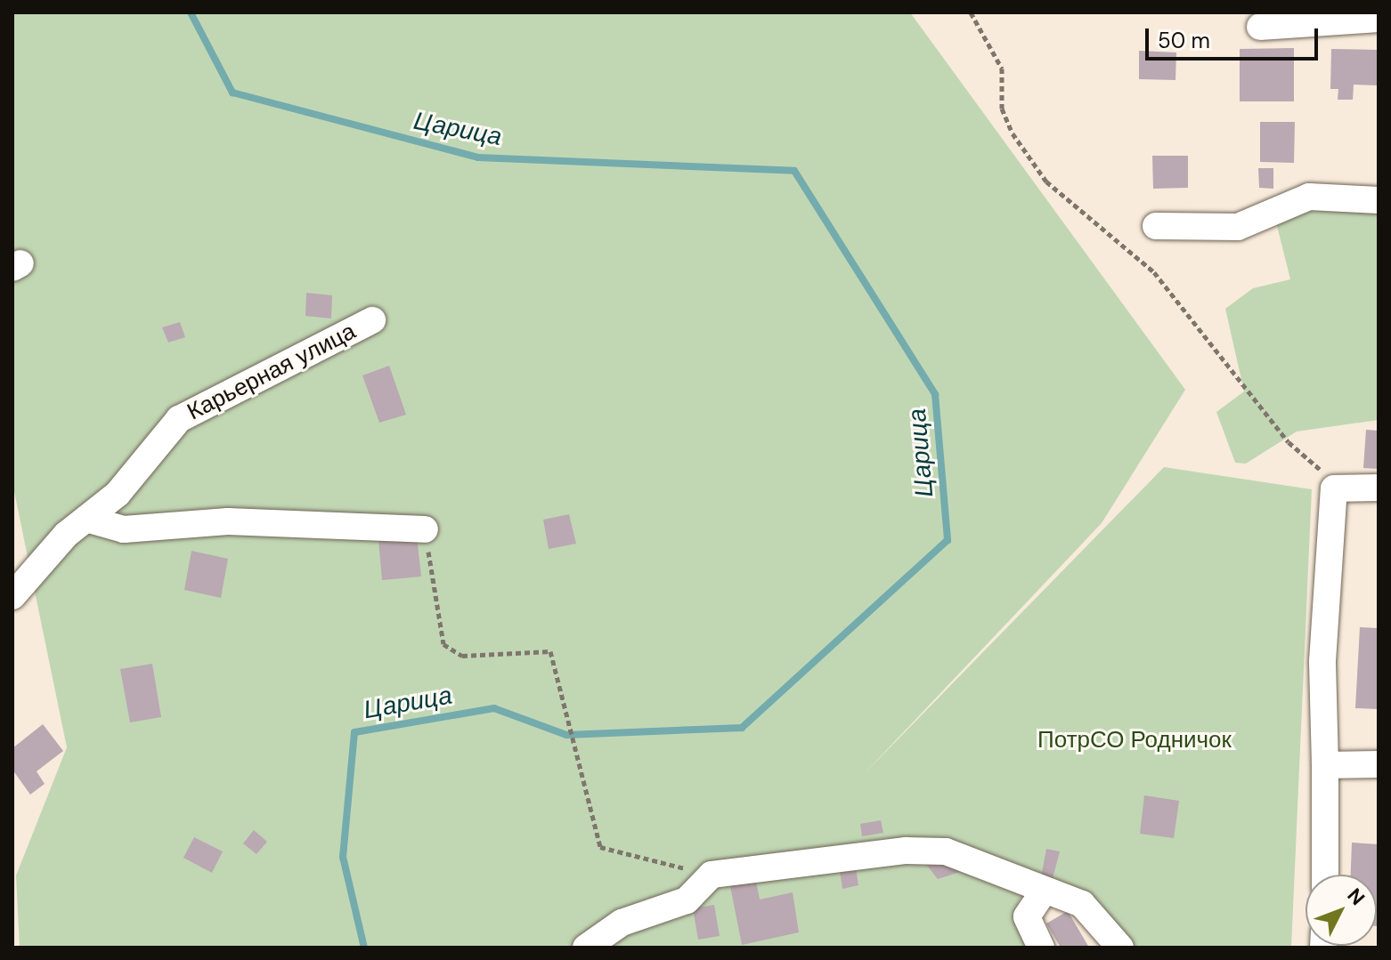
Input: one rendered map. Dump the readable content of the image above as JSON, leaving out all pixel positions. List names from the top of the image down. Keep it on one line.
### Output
{"streets":{"street":["Карьерная улица"]},"water":["Царица"],"parks":["ПотрСО Родничок"],"scale_bar":"50 m","north":"top right"}
